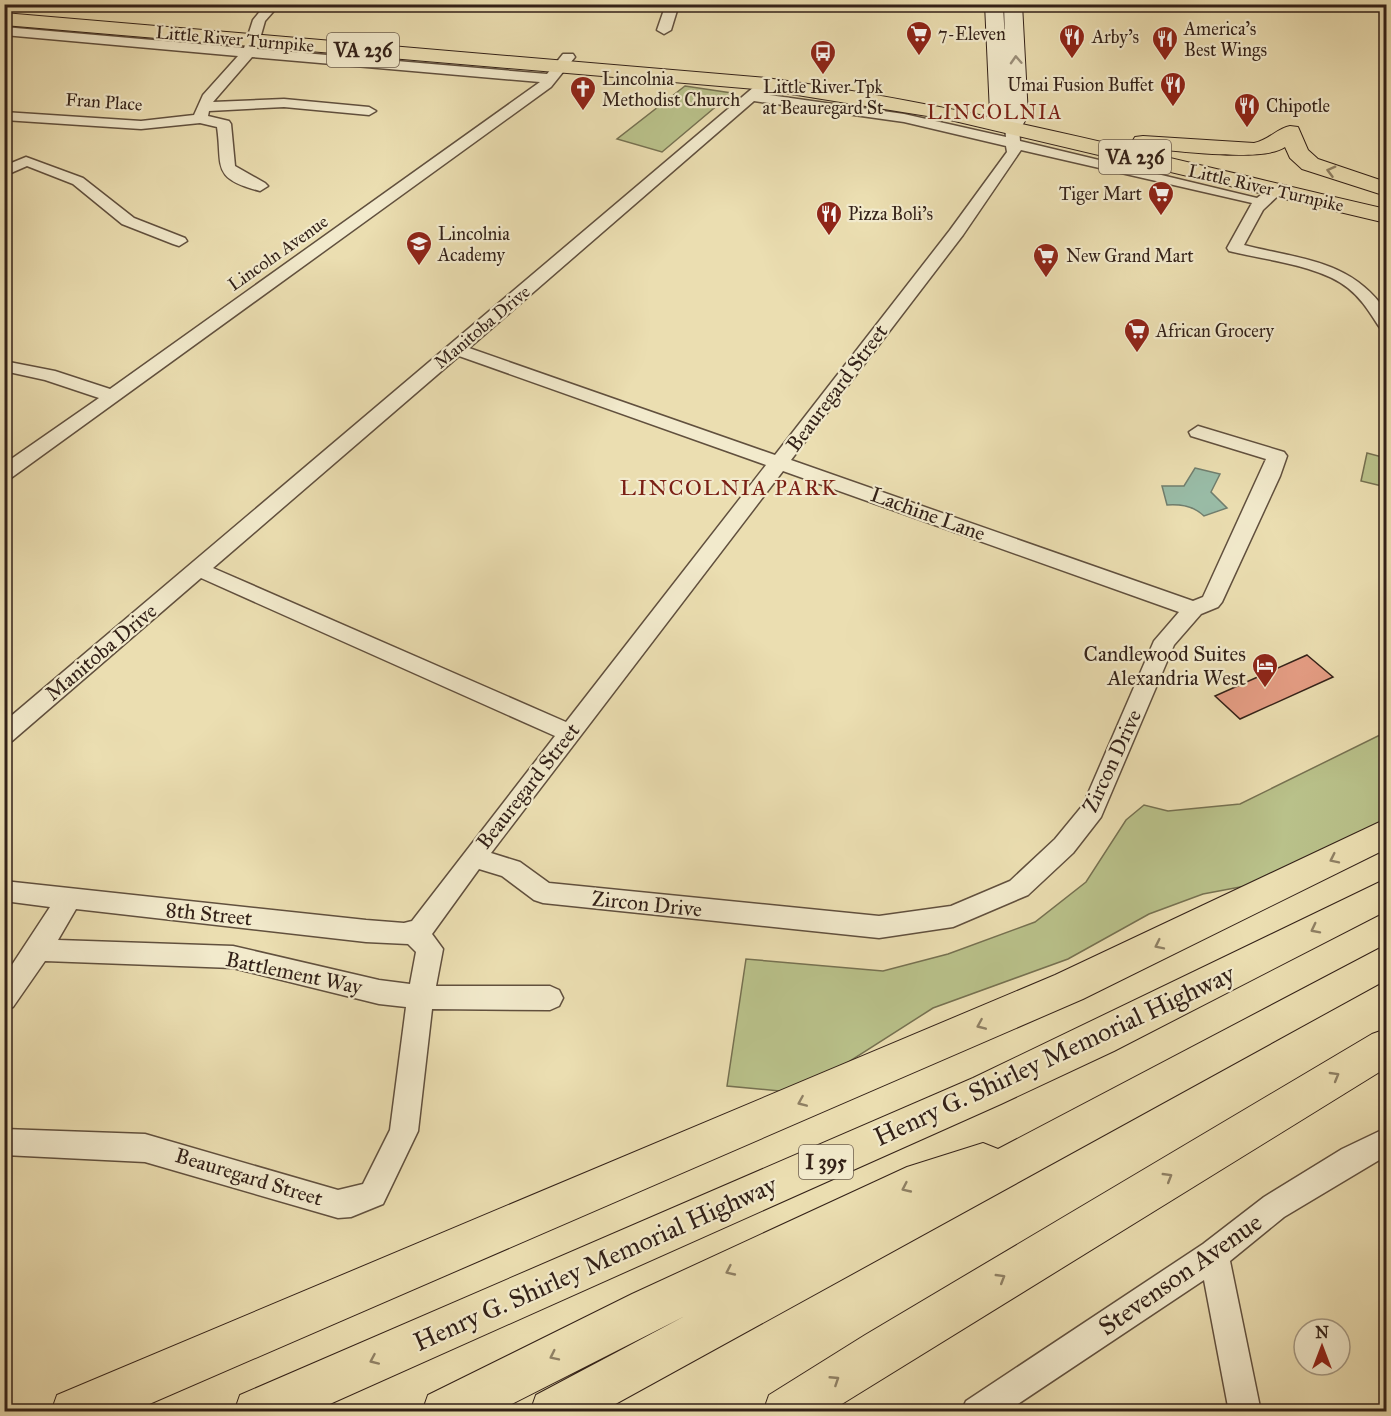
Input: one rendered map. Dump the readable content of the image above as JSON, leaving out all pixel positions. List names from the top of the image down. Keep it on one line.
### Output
{"streets":{"main road":["Little River Turnpike","VA 236","Henry G. Shirley Memorial Highway","I 395"],"street":["Fran Place","Lincoln Avenue","Manitoba Drive","Beauregard Street","Lachine Lane","Zircon Drive","8th Street","Battlement Way","Stevenson Avenue"]},"crossings":[["Little River Turnpike","Lincoln Avenue"],["Little River Turnpike","Manitoba Drive"],["Little River Turnpike","Beauregard Street"],["Manitoba Drive","Lachine Lane"],["Beauregard Street","Lachine Lane"],["Beauregard Street","Zircon Drive"],["Beauregard Street","8th Street"],["Beauregard Street","Battlement Way"],["Lachine Lane","Zircon Drive"]],"districts":["LINCOLNIA","LINCOLNIA PARK"],"places":{"supermarket":["7-Eleven","Tiger Mart","New Grand Mart","African Grocery"],"restaurant":["Arby's","America's Best Wings","Umai Fusion Buffet","Chipotle","Pizza Boli's"],"bus stop":["Little River Tpk at Beauregard St"],"church":["Lincolnia Methodist Church"],"school or university":["Lincolnia Academy"],"hotel":["Candlewood Suites Alexandria West"]},"north":"top"}
